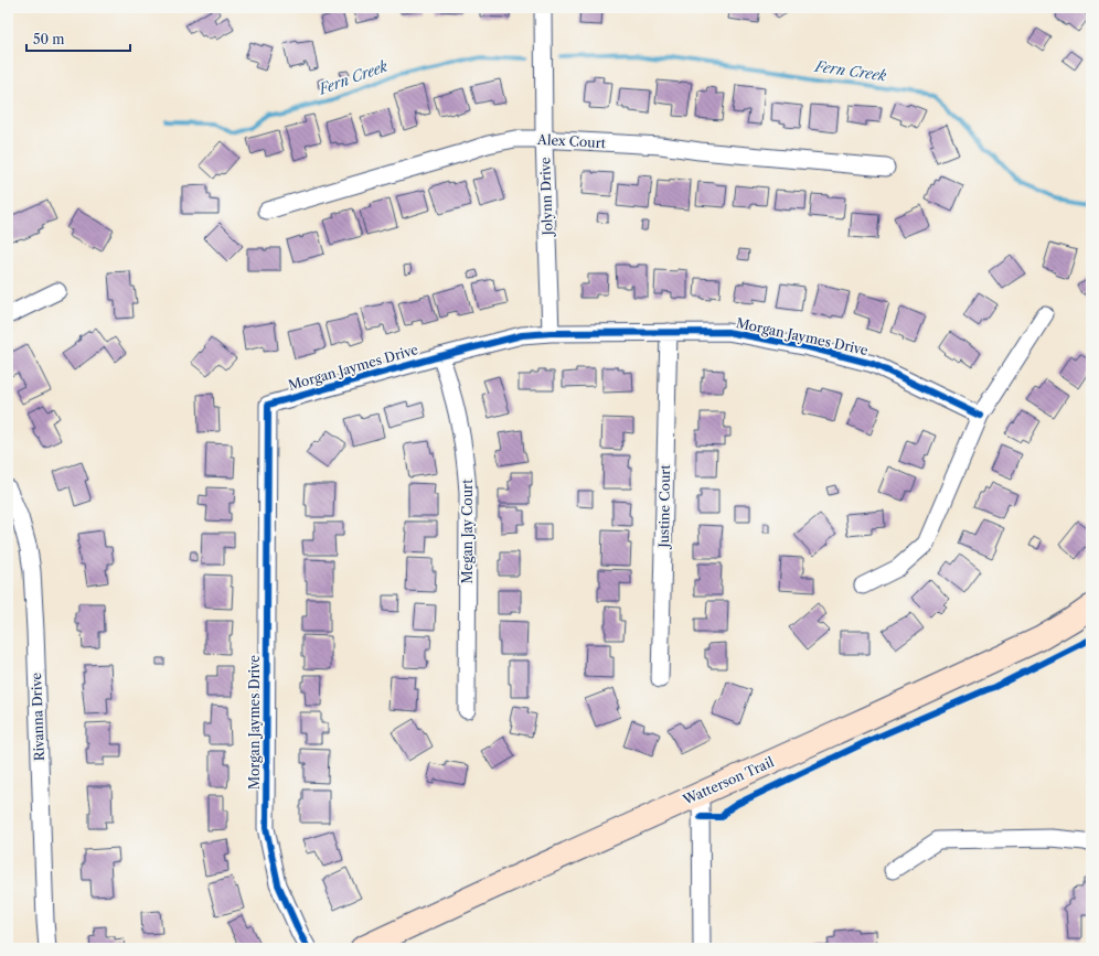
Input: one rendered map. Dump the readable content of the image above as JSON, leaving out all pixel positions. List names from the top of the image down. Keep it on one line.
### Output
{"streets":{"main road":["Watterson Trail"],"street":["Alex Court","Jolynn Drive","Morgan Jaymes Drive","Justine Court","Megan Jay Court","Rivanna Drive"]},"crossings":[["Alex Court","Jolynn Drive"],["Jolynn Drive","Morgan Jaymes Drive"],["Morgan Jaymes Drive","Justine Court"],["Morgan Jaymes Drive","Megan Jay Court"]],"water":["Fern Creek"],"scale_bar":"50 m"}
